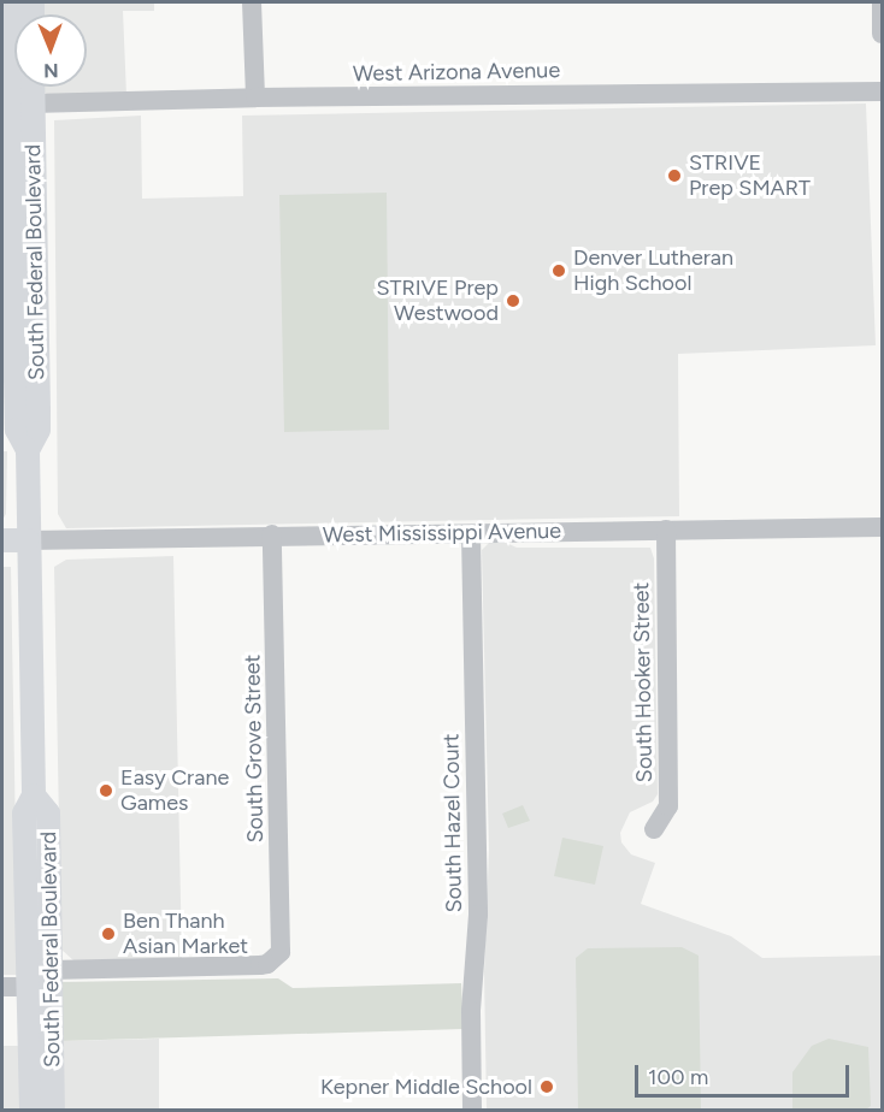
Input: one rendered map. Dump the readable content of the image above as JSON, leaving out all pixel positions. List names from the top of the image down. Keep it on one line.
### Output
{"streets":{"main road":["South Federal Boulevard","West Mississippi Avenue"],"street":["West Arizona Avenue","South Hooker Street","South Grove Street","South Hazel Court"]},"crossings":[["West Arizona Avenue","South Federal Boulevard"],["South Federal Boulevard","West Mississippi Avenue"],["South Federal Boulevard","South Grove Street"],["West Mississippi Avenue","South Hooker Street"],["West Mississippi Avenue","South Grove Street"],["West Mississippi Avenue","South Hazel Court"]],"places":["STRIVE Prep SMART","Denver Lutheran High School","STRIVE Prep Westwood","Easy Crane Games","Ben Thanh Asian Market","Kepner Middle School"],"scale_bar":"100 m","north":"bottom"}
